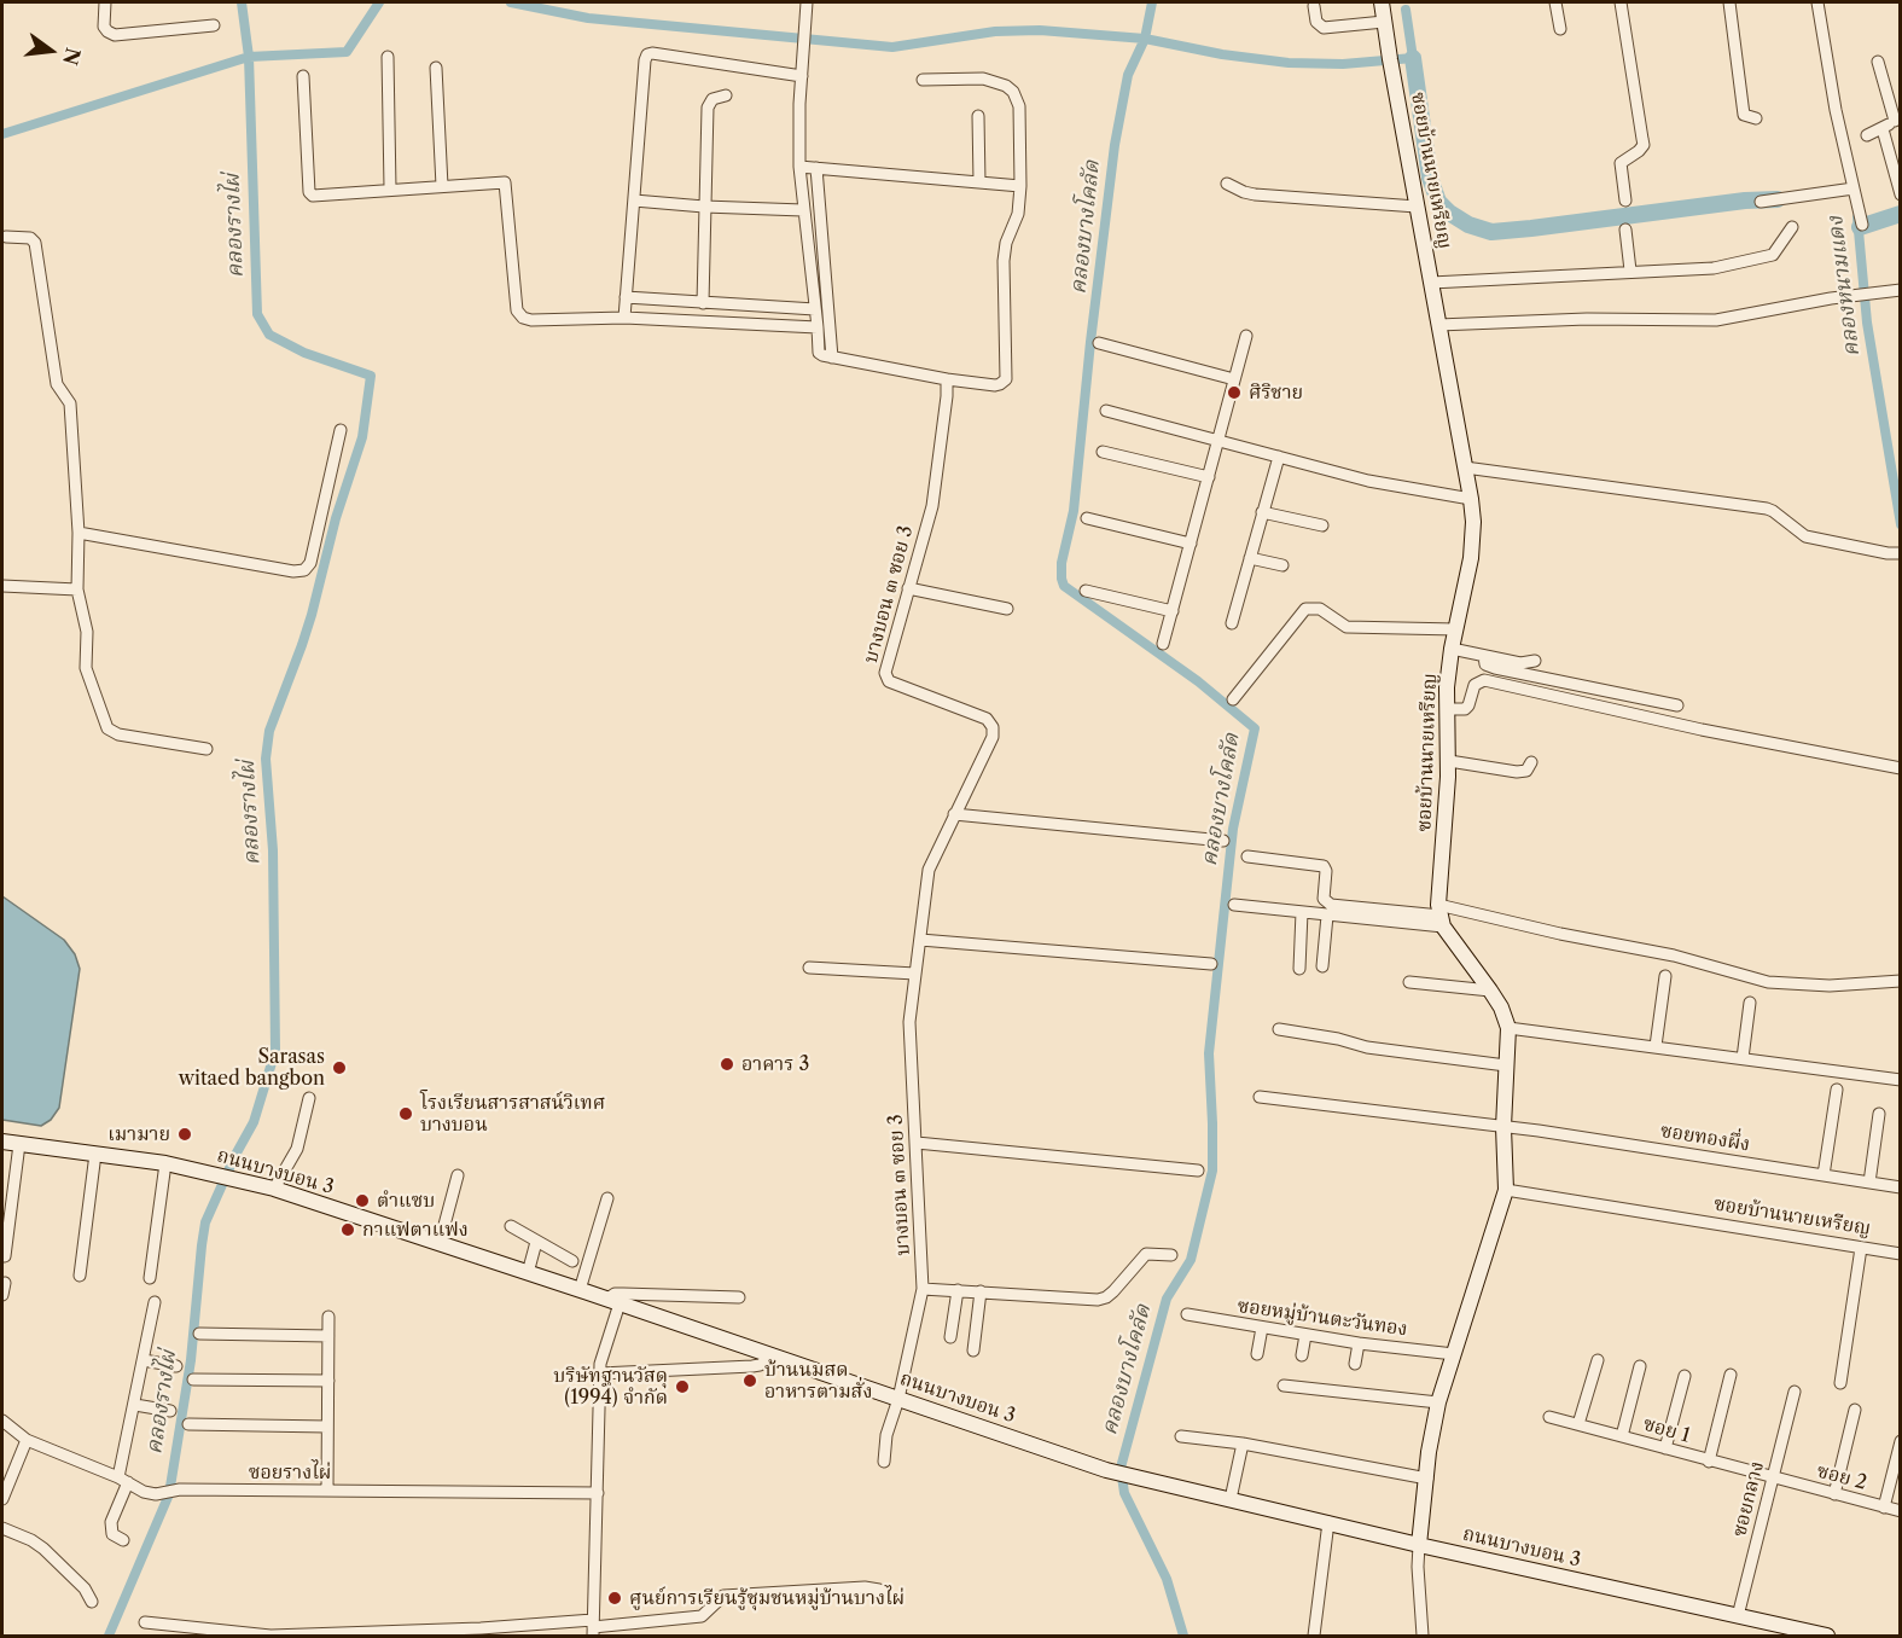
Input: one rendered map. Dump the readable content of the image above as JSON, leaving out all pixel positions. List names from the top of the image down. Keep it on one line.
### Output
{"streets":{"main road":["ซอยบ้านนายเหรียญ","ถนนบางบอน 3"],"street":["บางบอน ๓ ซอย 3","ซอยทองผึ่ง","ซอยหมู่บ้านตะวันทอง","ซอย 1","ซอยรางไผ่","ซอย 2","ซอยกลาง"]},"crossings":[["บางบอน ๓ ซอย 3","ถนนบางบอน 3"],["ถนนบางบอน 3","ซอยกลาง"],["ซอย 1","ซอย 2"],["ซอย 1","ซอยกลาง"],["ซอย 2","ซอยกลาง"]],"water":["คลองรางไผ่","คลองบางโคลัด","คลองหนามแดง"],"places":["ศิริชาย","อาคาร 3","Sarasas witaed bangbon","โรงเรียนสารสาสน์วิเทศ บางบอน","เมามาย","ตำแซบ","กาแฟตาแฟง","บ้านนมสด อาหารตามสั่ง","บริษัทฐานวัสดุ (1994) จำกัด","ศูนย์การเรียนรู้ชุมชนหมู่บ้านบางไผ่"],"north":"right"}
